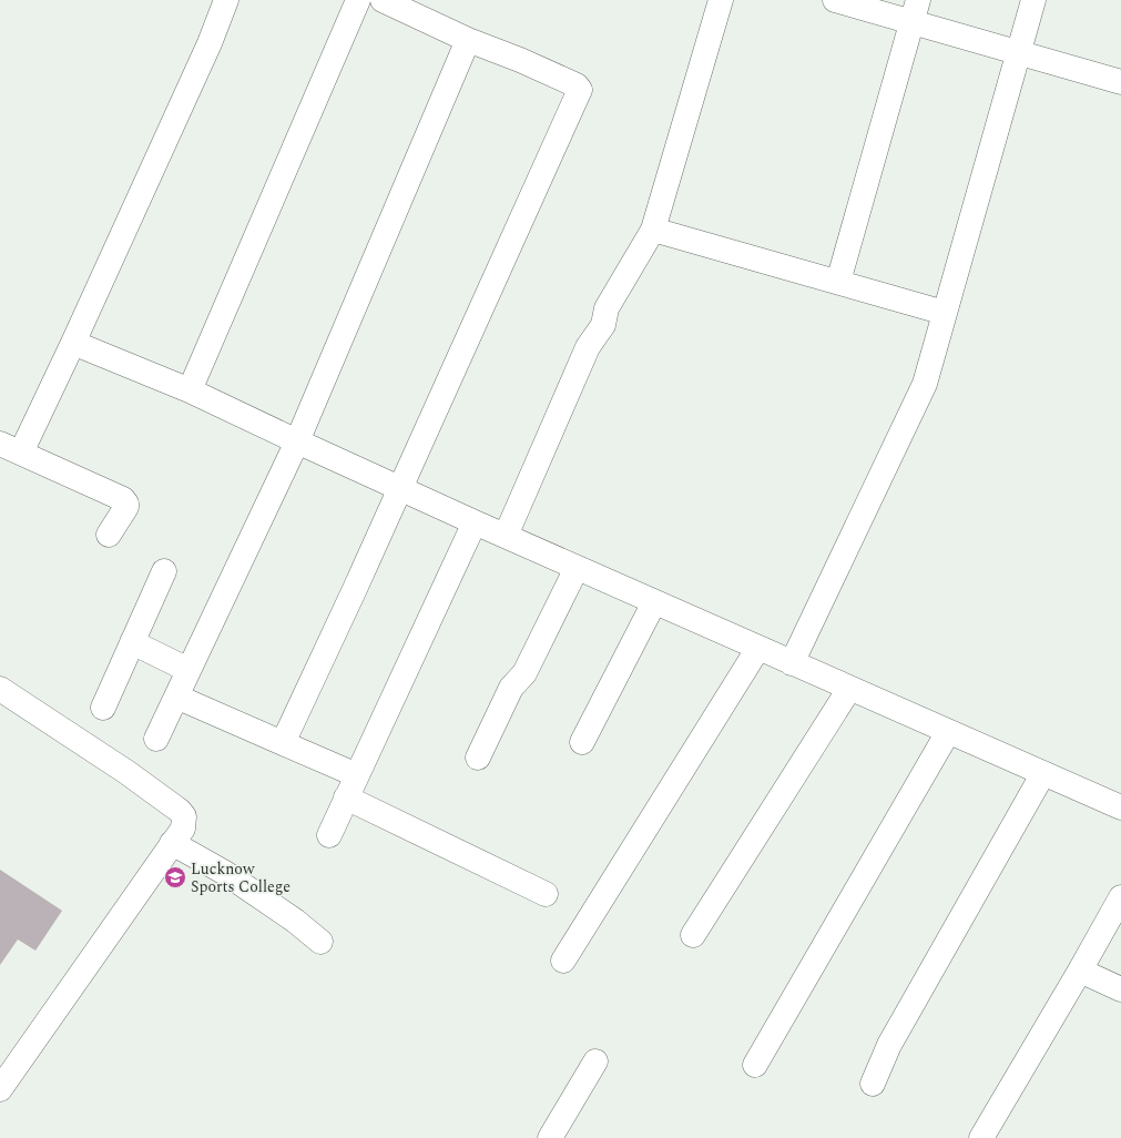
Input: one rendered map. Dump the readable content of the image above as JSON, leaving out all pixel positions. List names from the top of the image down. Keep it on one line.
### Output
{"places":{"school or university":["Lucknow Sports College"]}}
